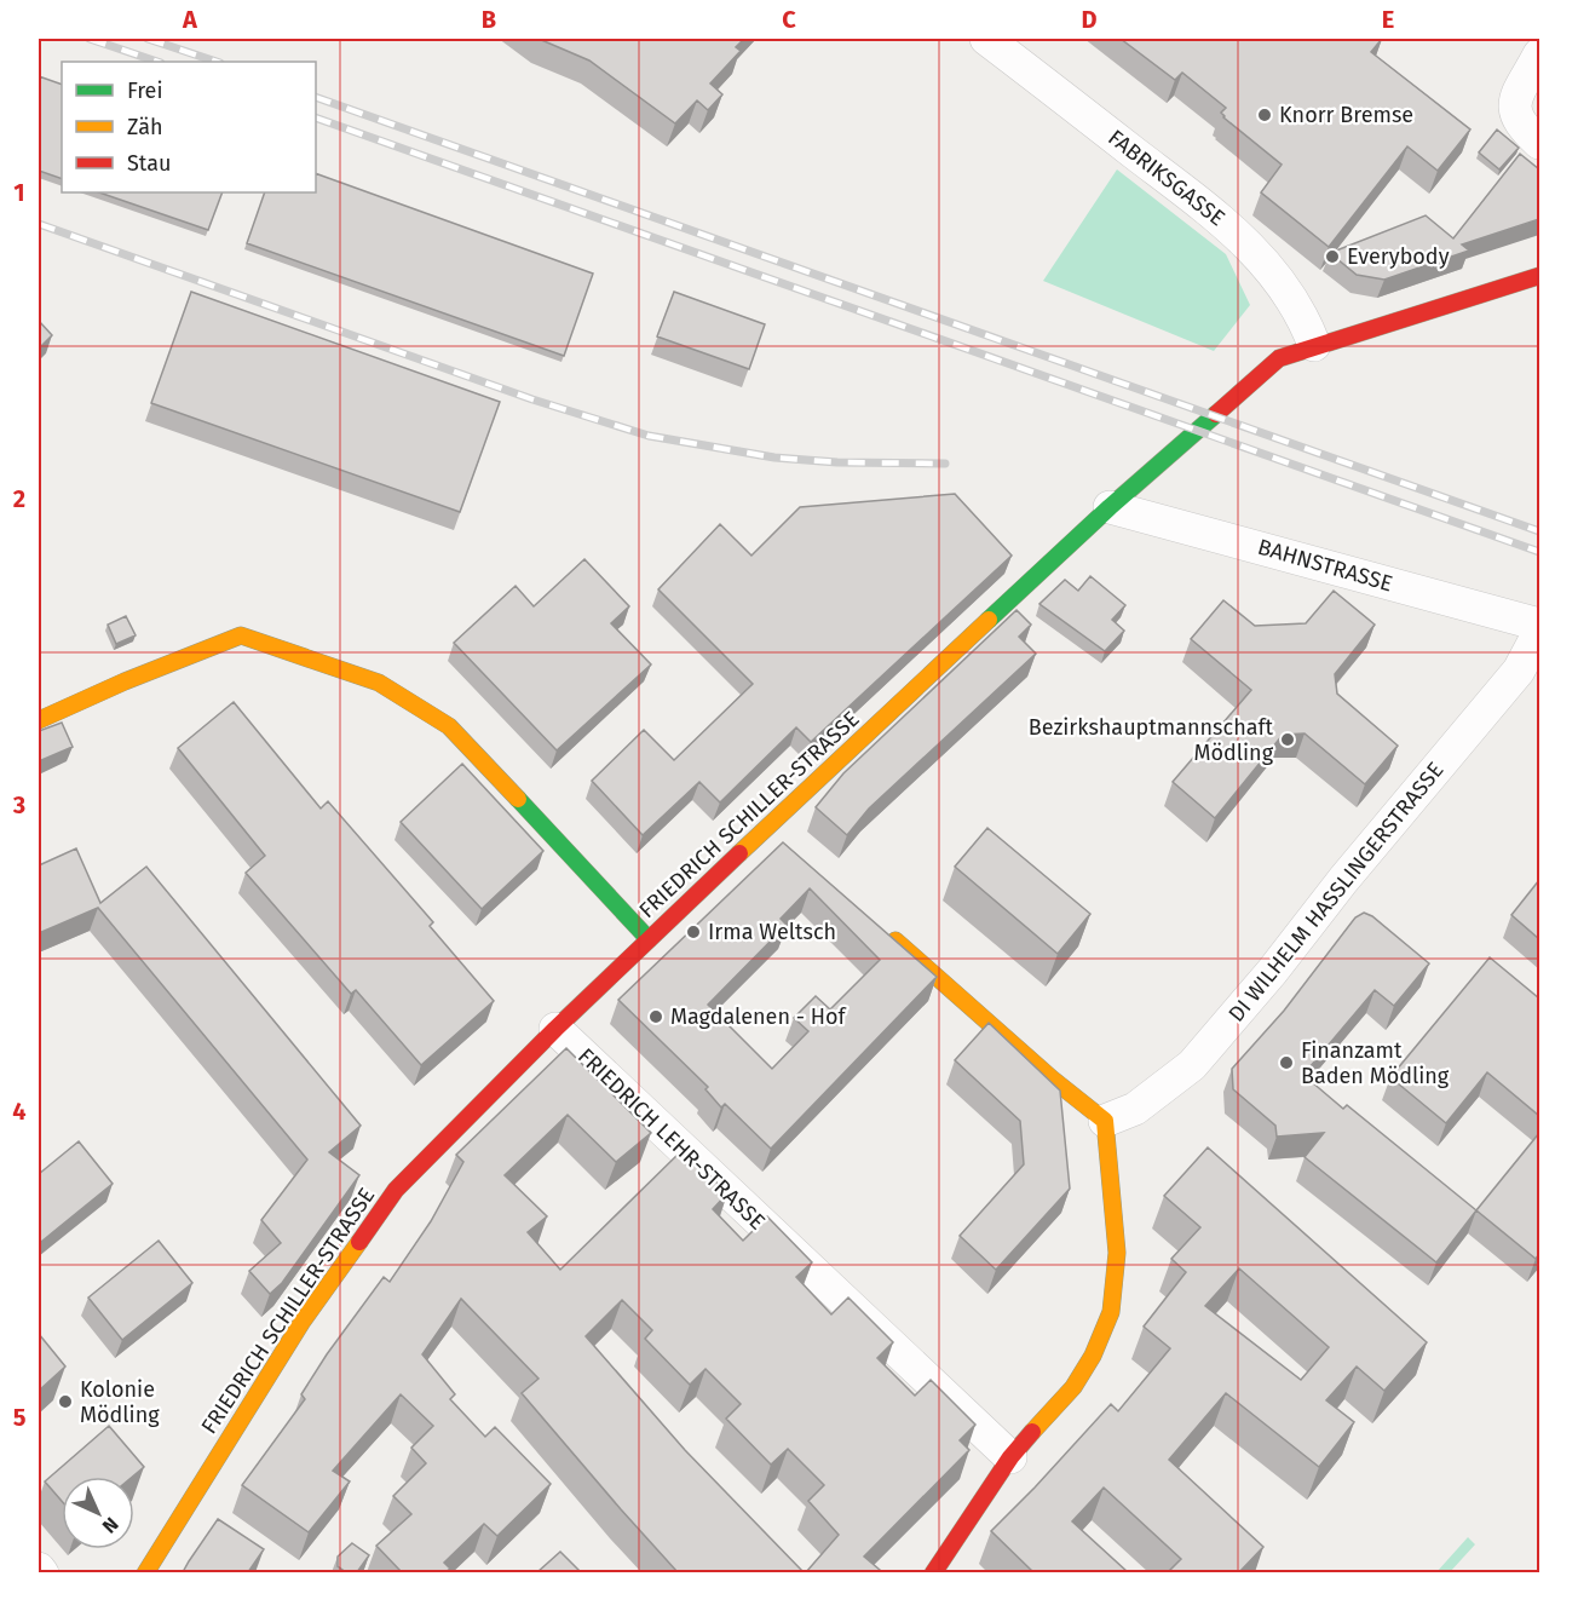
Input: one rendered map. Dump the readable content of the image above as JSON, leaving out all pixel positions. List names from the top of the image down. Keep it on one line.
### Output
{"streets":{"street":["FABRIKSGASSE","BAHNSTRASSE","FRIEDRICH SCHILLER-STRASSE","DI WILHELM HASSLINGERSTRASSE","FRIEDRICH LEHR-STRASSE"]},"crossings":[["FABRIKSGASSE","FRIEDRICH SCHILLER-STRASSE"],["BAHNSTRASSE","FRIEDRICH SCHILLER-STRASSE"],["FRIEDRICH SCHILLER-STRASSE","FRIEDRICH LEHR-STRASSE"]],"places":["Knorr Bremse","Everybody","Bezirkshauptmannschaft Mödling","Irma Weltsch","Magdalenen - Hof","Finanzamt Baden Mödling","Kolonie Mödling"],"legend":["Frei","Zäh","Stau"],"north":"bottom right","grid":{"columns":["A","B","C","D","E"],"rows":["1","2","3","4","5"]}}
